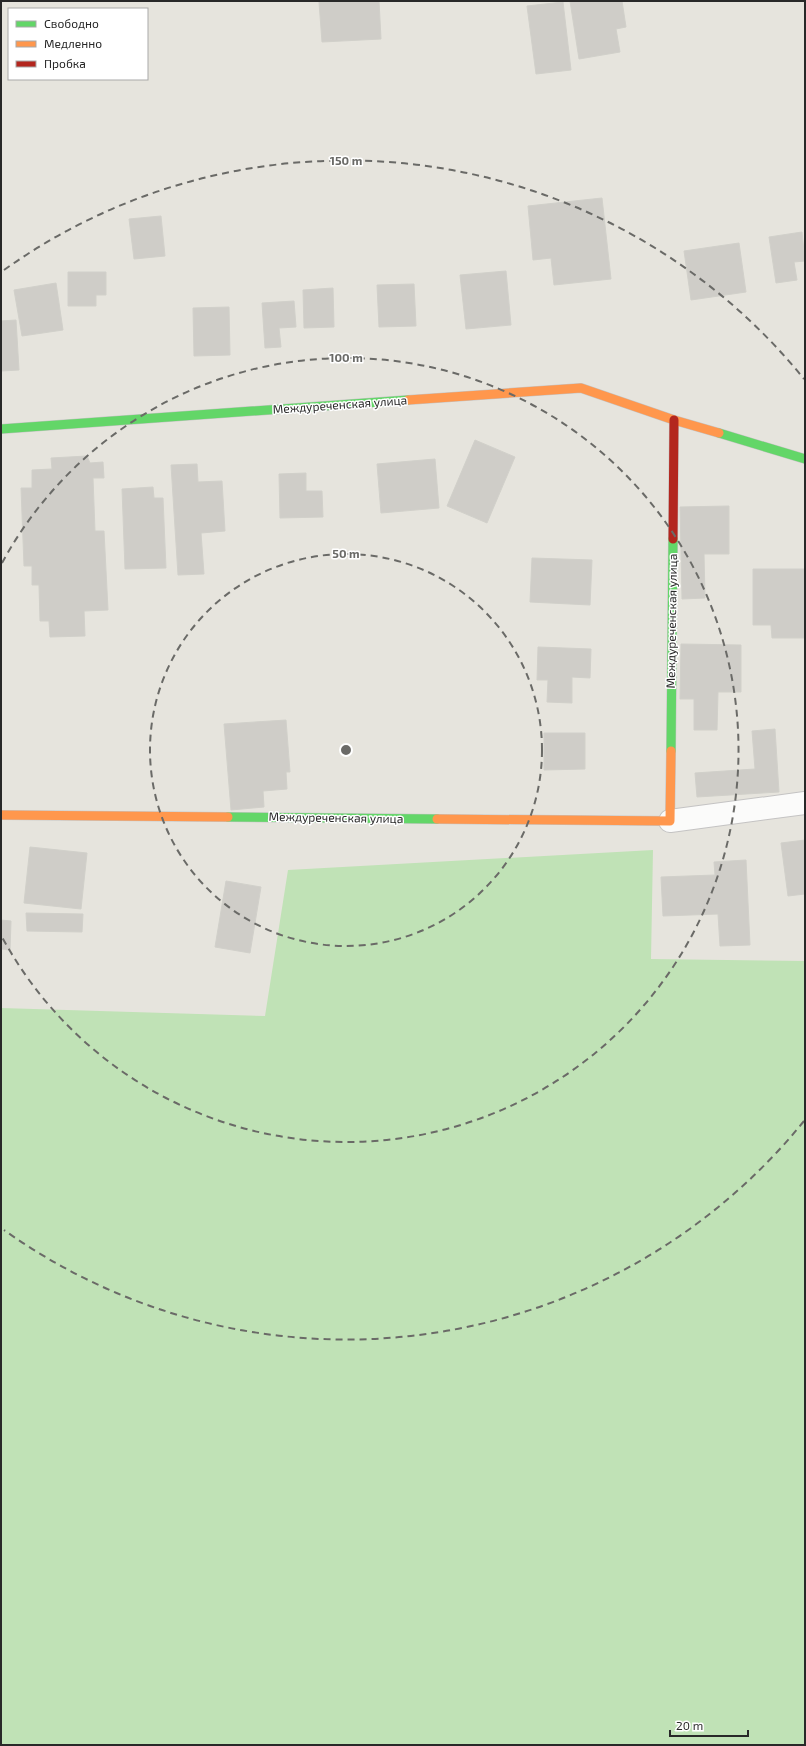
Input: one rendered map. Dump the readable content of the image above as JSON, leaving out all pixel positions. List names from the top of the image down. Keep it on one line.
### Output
{"streets":{"street":["Междуреченская улица"]},"legend":["Свободно","Медленно","Пробка"],"scale_bar":"20 m","rings":["150 m","100 m","50 m"]}
